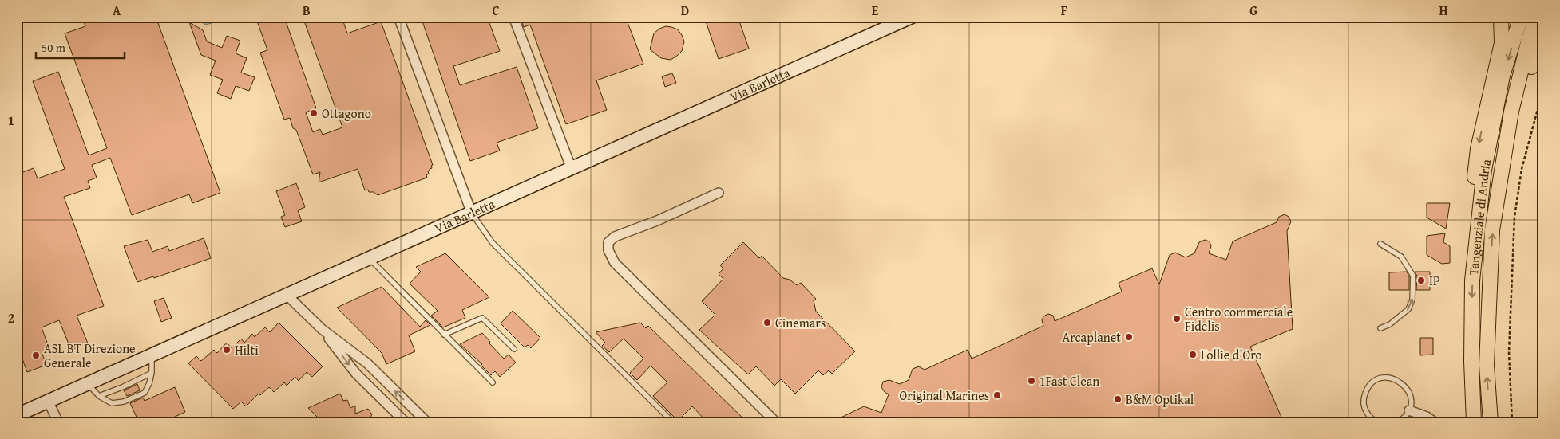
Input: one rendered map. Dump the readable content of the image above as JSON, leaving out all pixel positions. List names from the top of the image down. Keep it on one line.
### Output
{"streets":{"main road":["Via Barletta","Tangenziale di Andria"]},"places":["Ottagono","IP","Centro commerciale Fidelis","Cinemars","Arcaplanet","Hilti","Follie d'Oro","ASL BT Direzione Generale","1Fast Clean","Original Marines","B&M Optikal"],"scale_bar":"50 m","grid":{"columns":["A","B","C","D","E","F","G","H"],"rows":["1","2"]}}
